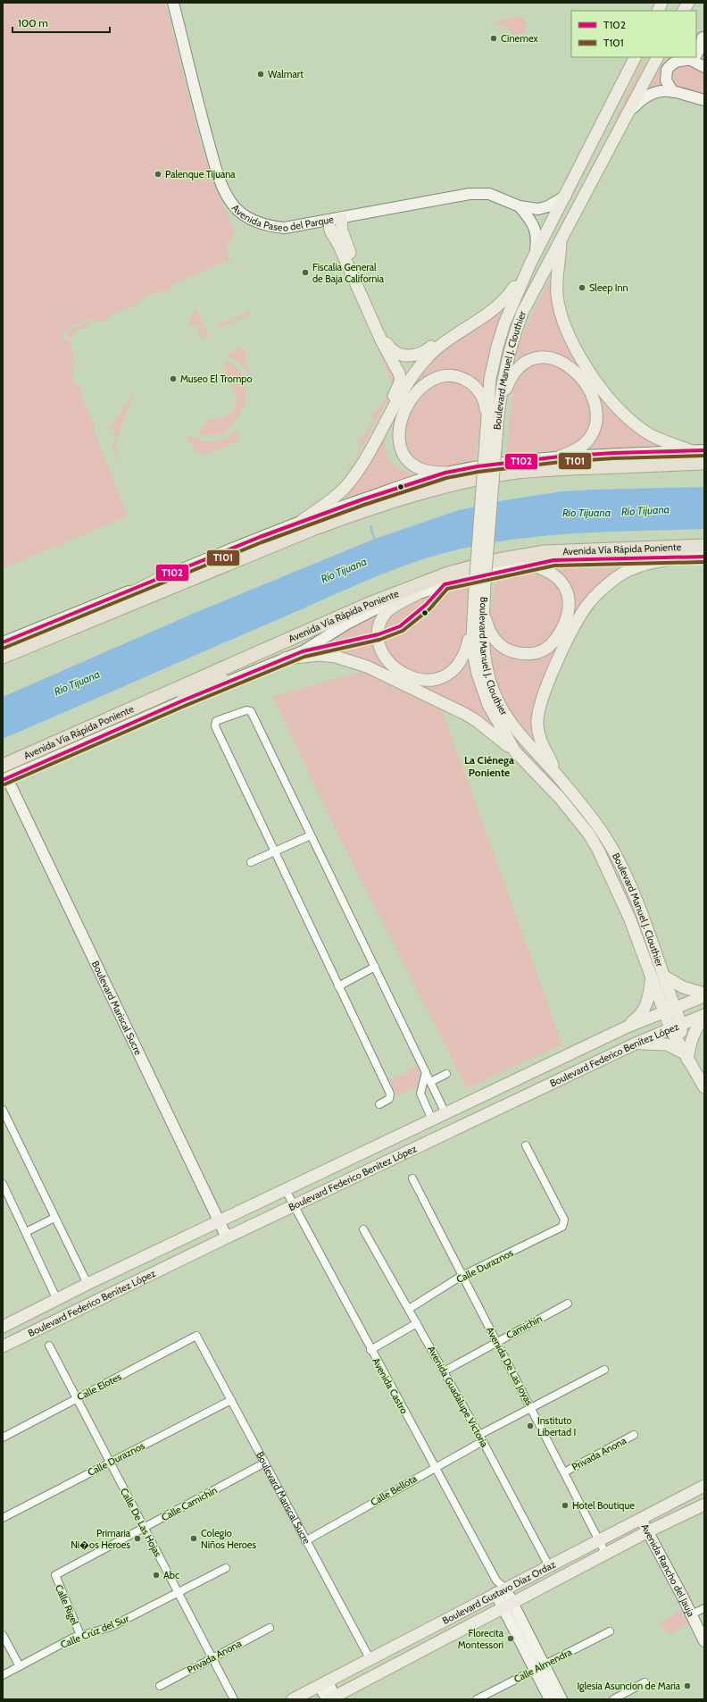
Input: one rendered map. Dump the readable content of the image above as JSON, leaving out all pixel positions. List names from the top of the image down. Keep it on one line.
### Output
{"streets":{"highway":["Avenida Vía Rápida Poniente"],"main road":["Avenida Paseo del Parque","Boulevard Manuel J. Clouthier","Boulevard Mariscal Sucre","Boulevard Federico Benítez López","Avenida Rancho del Jauja","Boulevard Gustavo Díaz Ordaz"],"street":["Calle Duraznos","Camichín","Avenida De Las Joyas","Avenida Castro","Calle Elotes","Avenida Guadalupe Victoria","Privada Anona","Calle Bellota","Calle Camichín","Calle De Las Hojas","Calle Rigel","Calle Crúz del Sur","Calle Almendra"]},"crossings":[["Avenida Paseo del Parque","Boulevard Manuel J. Clouthier"],["Boulevard Manuel J. Clouthier","Boulevard Federico Benítez López"],["Avenida Vía Rápida Poniente","Boulevard Mariscal Sucre"],["Boulevard Mariscal Sucre","Boulevard Federico Benítez López"],["Boulevard Mariscal Sucre","Calle Duraznos"],["Boulevard Mariscal Sucre","Calle Elotes"],["Boulevard Mariscal Sucre","Calle Bellota"],["Boulevard Mariscal Sucre","Calle Camichín"],["Boulevard Mariscal Sucre","Boulevard Gustavo Díaz Ordaz"],["Boulevard Federico Benítez López","Avenida Castro"],["Calle Duraznos","Avenida De Las Joyas"],["Calle Duraznos","Avenida Guadalupe Victoria"],["Calle Duraznos","Calle De Las Hojas"],["Camichín","Avenida De Las Joyas"],["Camichín","Avenida Guadalupe Victoria"],["Avenida De Las Joyas","Privada Anona"],["Avenida De Las Joyas","Calle Bellota"],["Avenida De Las Joyas","Boulevard Gustavo Díaz Ordaz"],["Avenida Castro","Calle Bellota"],["Avenida Castro","Boulevard Gustavo Díaz Ordaz"],["Calle Elotes","Calle De Las Hojas"],["Avenida Guadalupe Victoria","Calle Bellota"],["Avenida Guadalupe Victoria","Boulevard Gustavo Díaz Ordaz"],["Privada Anona","Calle De Las Hojas"],["Calle Camichín","Calle De Las Hojas"],["Calle Camichín","Calle Rigel"],["Calle De Las Hojas","Calle Crúz del Sur"],["Avenida Rancho del Jauja","Boulevard Gustavo Díaz Ordaz"],["Calle Rigel","Calle Crúz del Sur"]],"districts":["La Ciénega Poniente"],"water":["Río Tijuana","Rio Tijuana"],"places":["Cinemex","Walmart","Palenque Tijuana","Fiscalia General de Baja California","Sleep Inn","Museo El Trompo","Instituto Libertad I","Hotel Boutique","Primaria Ni�os Heroes","Colegio Niños Heroes","Abc","Florecita Montessori","Iglesia Asuncion de Maria"],"lines":["transit line T102","transit line T101"],"legend":["T102","T101"],"scale_bar":"100 m"}
